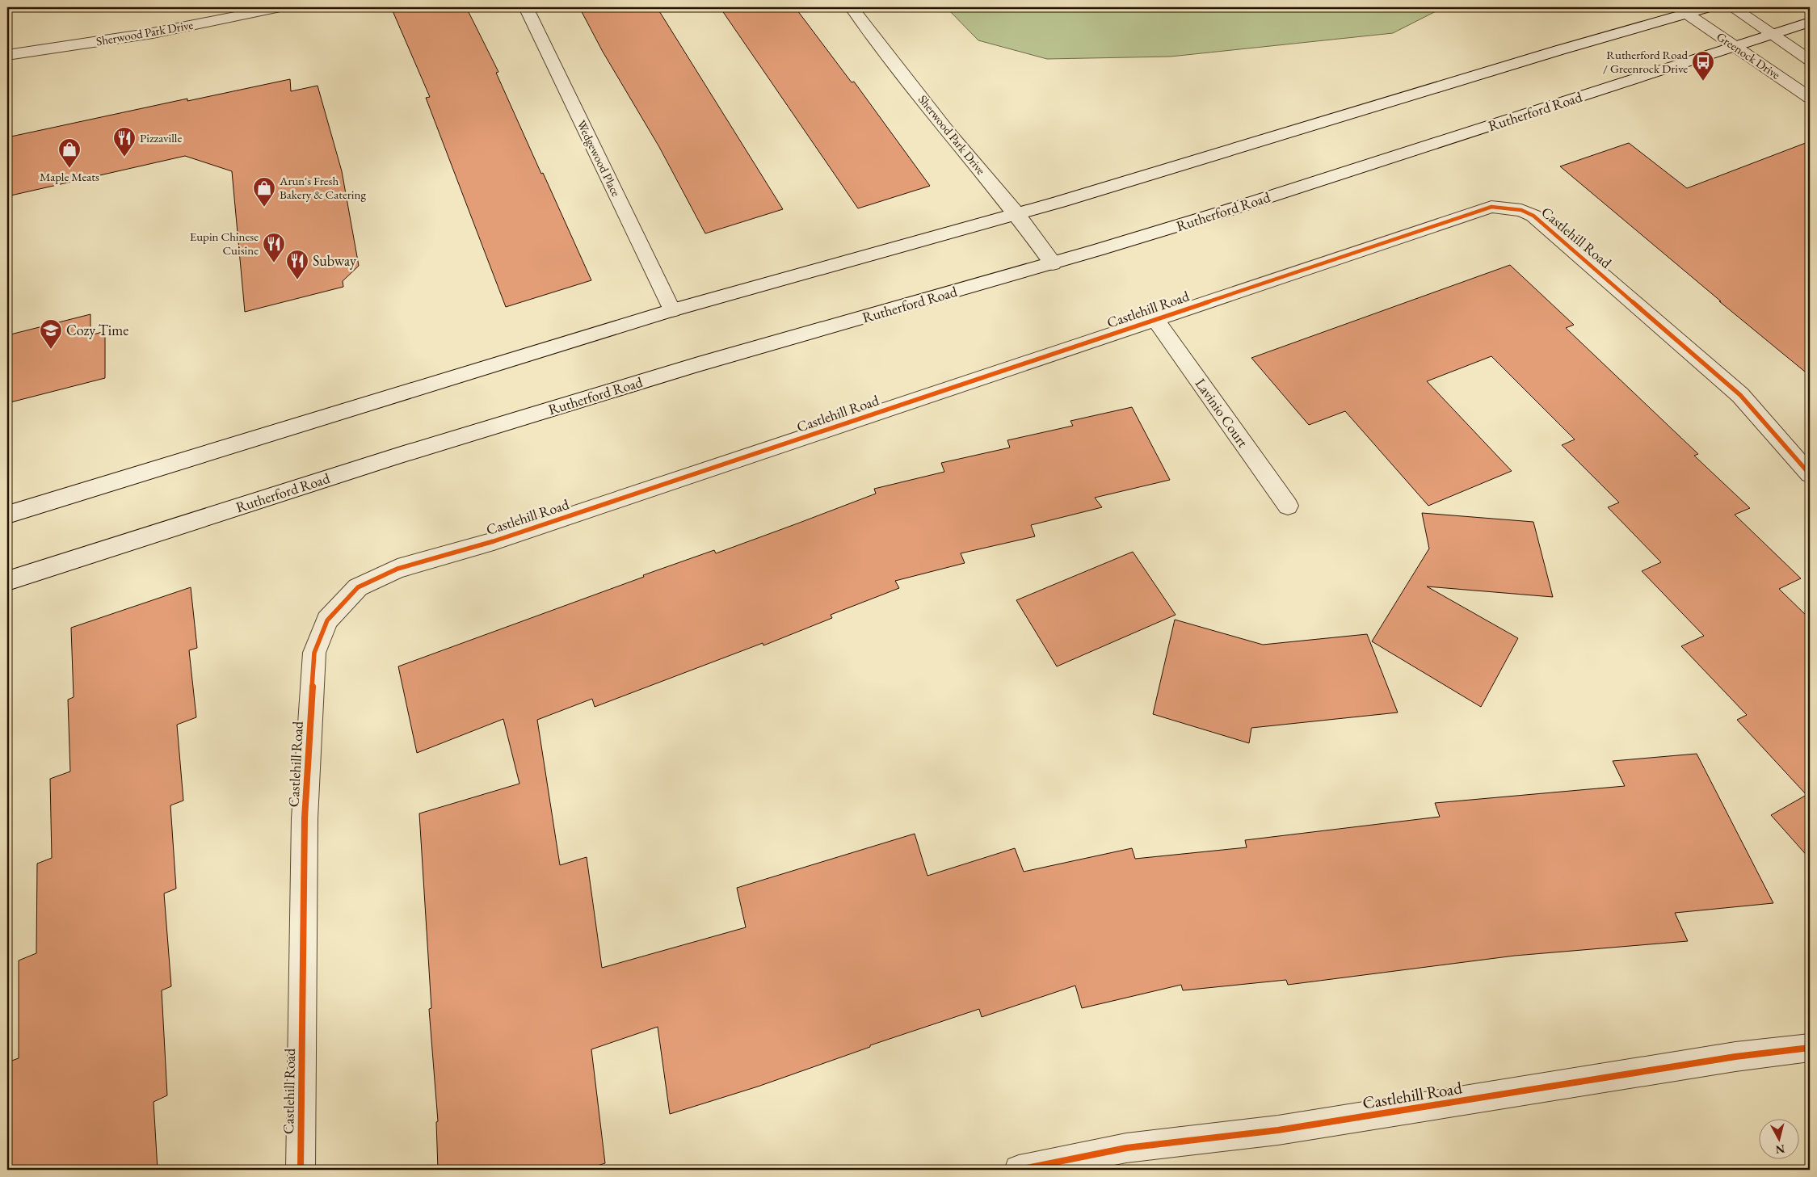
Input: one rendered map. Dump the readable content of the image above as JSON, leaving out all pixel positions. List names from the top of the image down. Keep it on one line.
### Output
{"streets":{"street":["Sherwood Park Drive","Greenock Drive","Rutherford Road","Wedgewood Place","Castlehill Road","Lavinio Court"]},"crossings":[["Sherwood Park Drive","Rutherford Road"],["Greenock Drive","Rutherford Road"],["Castlehill Road","Lavinio Court"]],"places":{"bus stop":["Rutherford Road / Greenrock Drive"],"restaurant":["Pizzaville","Eupin Chinese Cuisine","Subway"],"shop":["Maple Meats","Arun's Fresh Bakery & Catering"],"school or university":["Cozy Time"]},"north":"bottom"}
